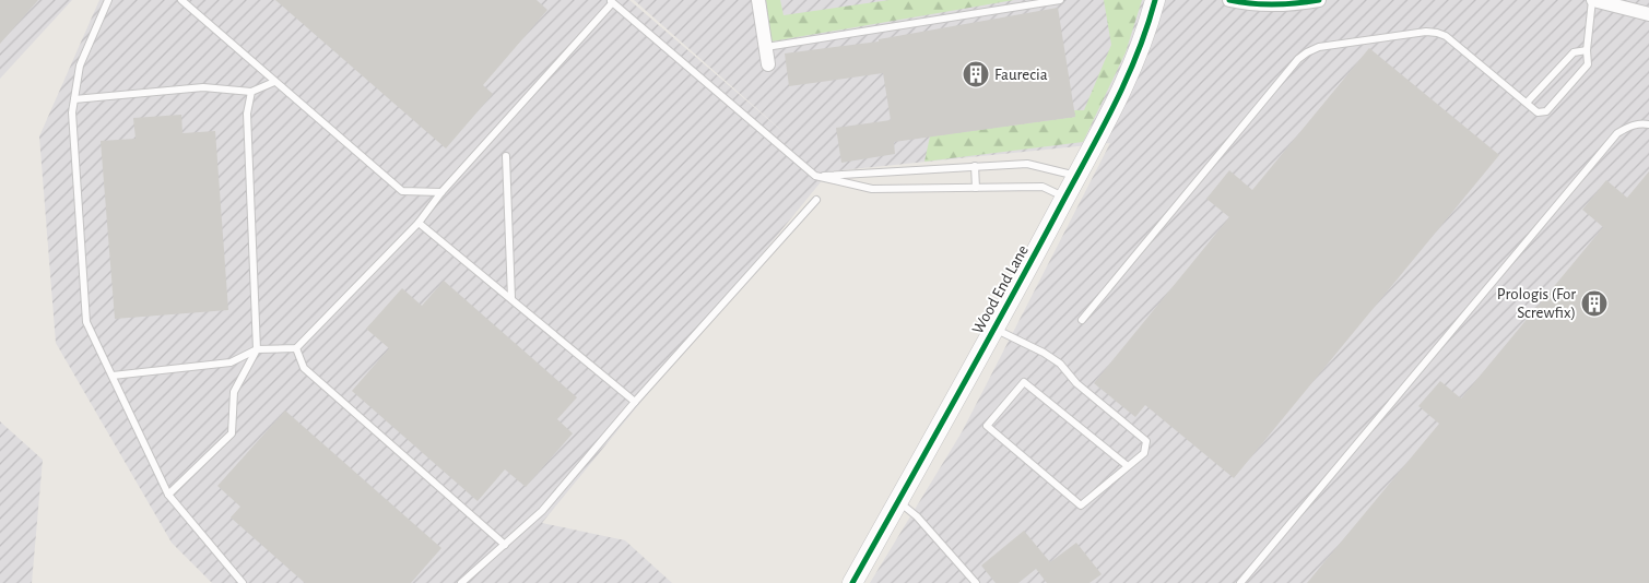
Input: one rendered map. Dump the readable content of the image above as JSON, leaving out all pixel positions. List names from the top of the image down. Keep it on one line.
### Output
{"streets":{"street":["Wood End Lane"]},"places":{"building":["Faurecia","Prologis (For Screwfix)"]}}
